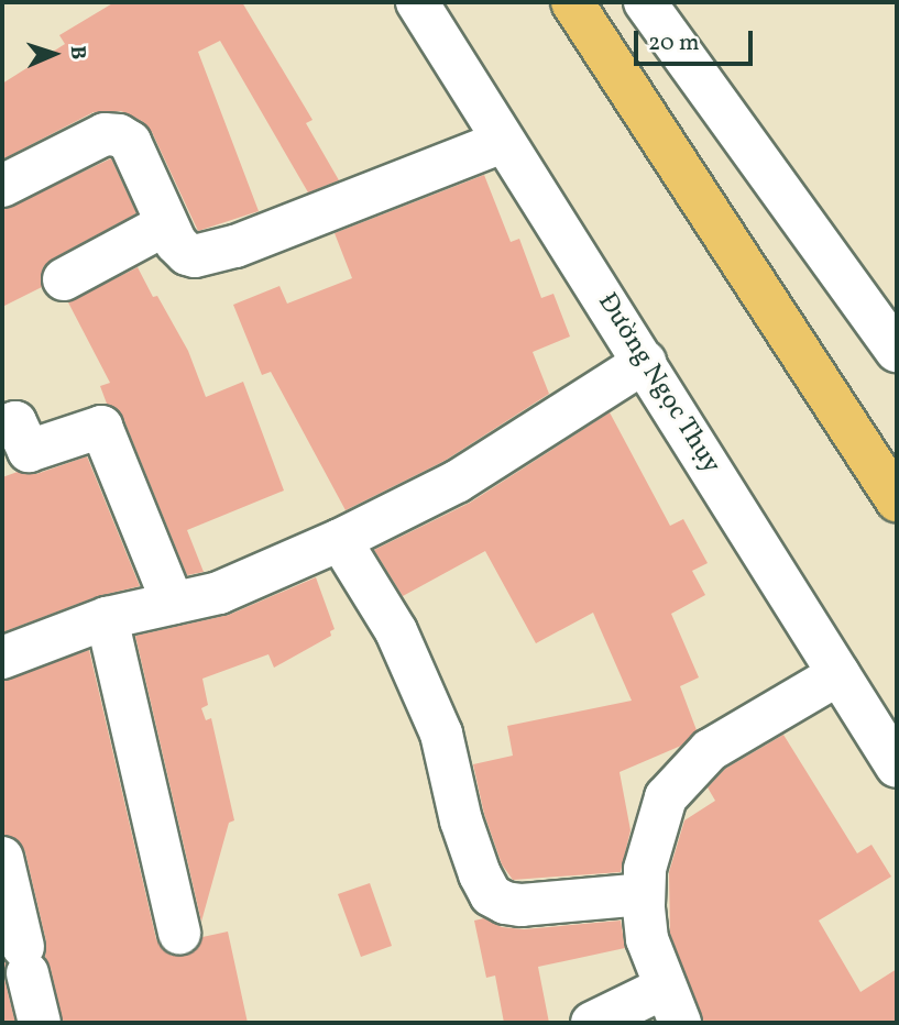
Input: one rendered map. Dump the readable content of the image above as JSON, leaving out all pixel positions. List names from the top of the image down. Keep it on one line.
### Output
{"streets":{"street":["Đường Ngọc Thụy"]},"scale_bar":"20 m","north":"right"}
